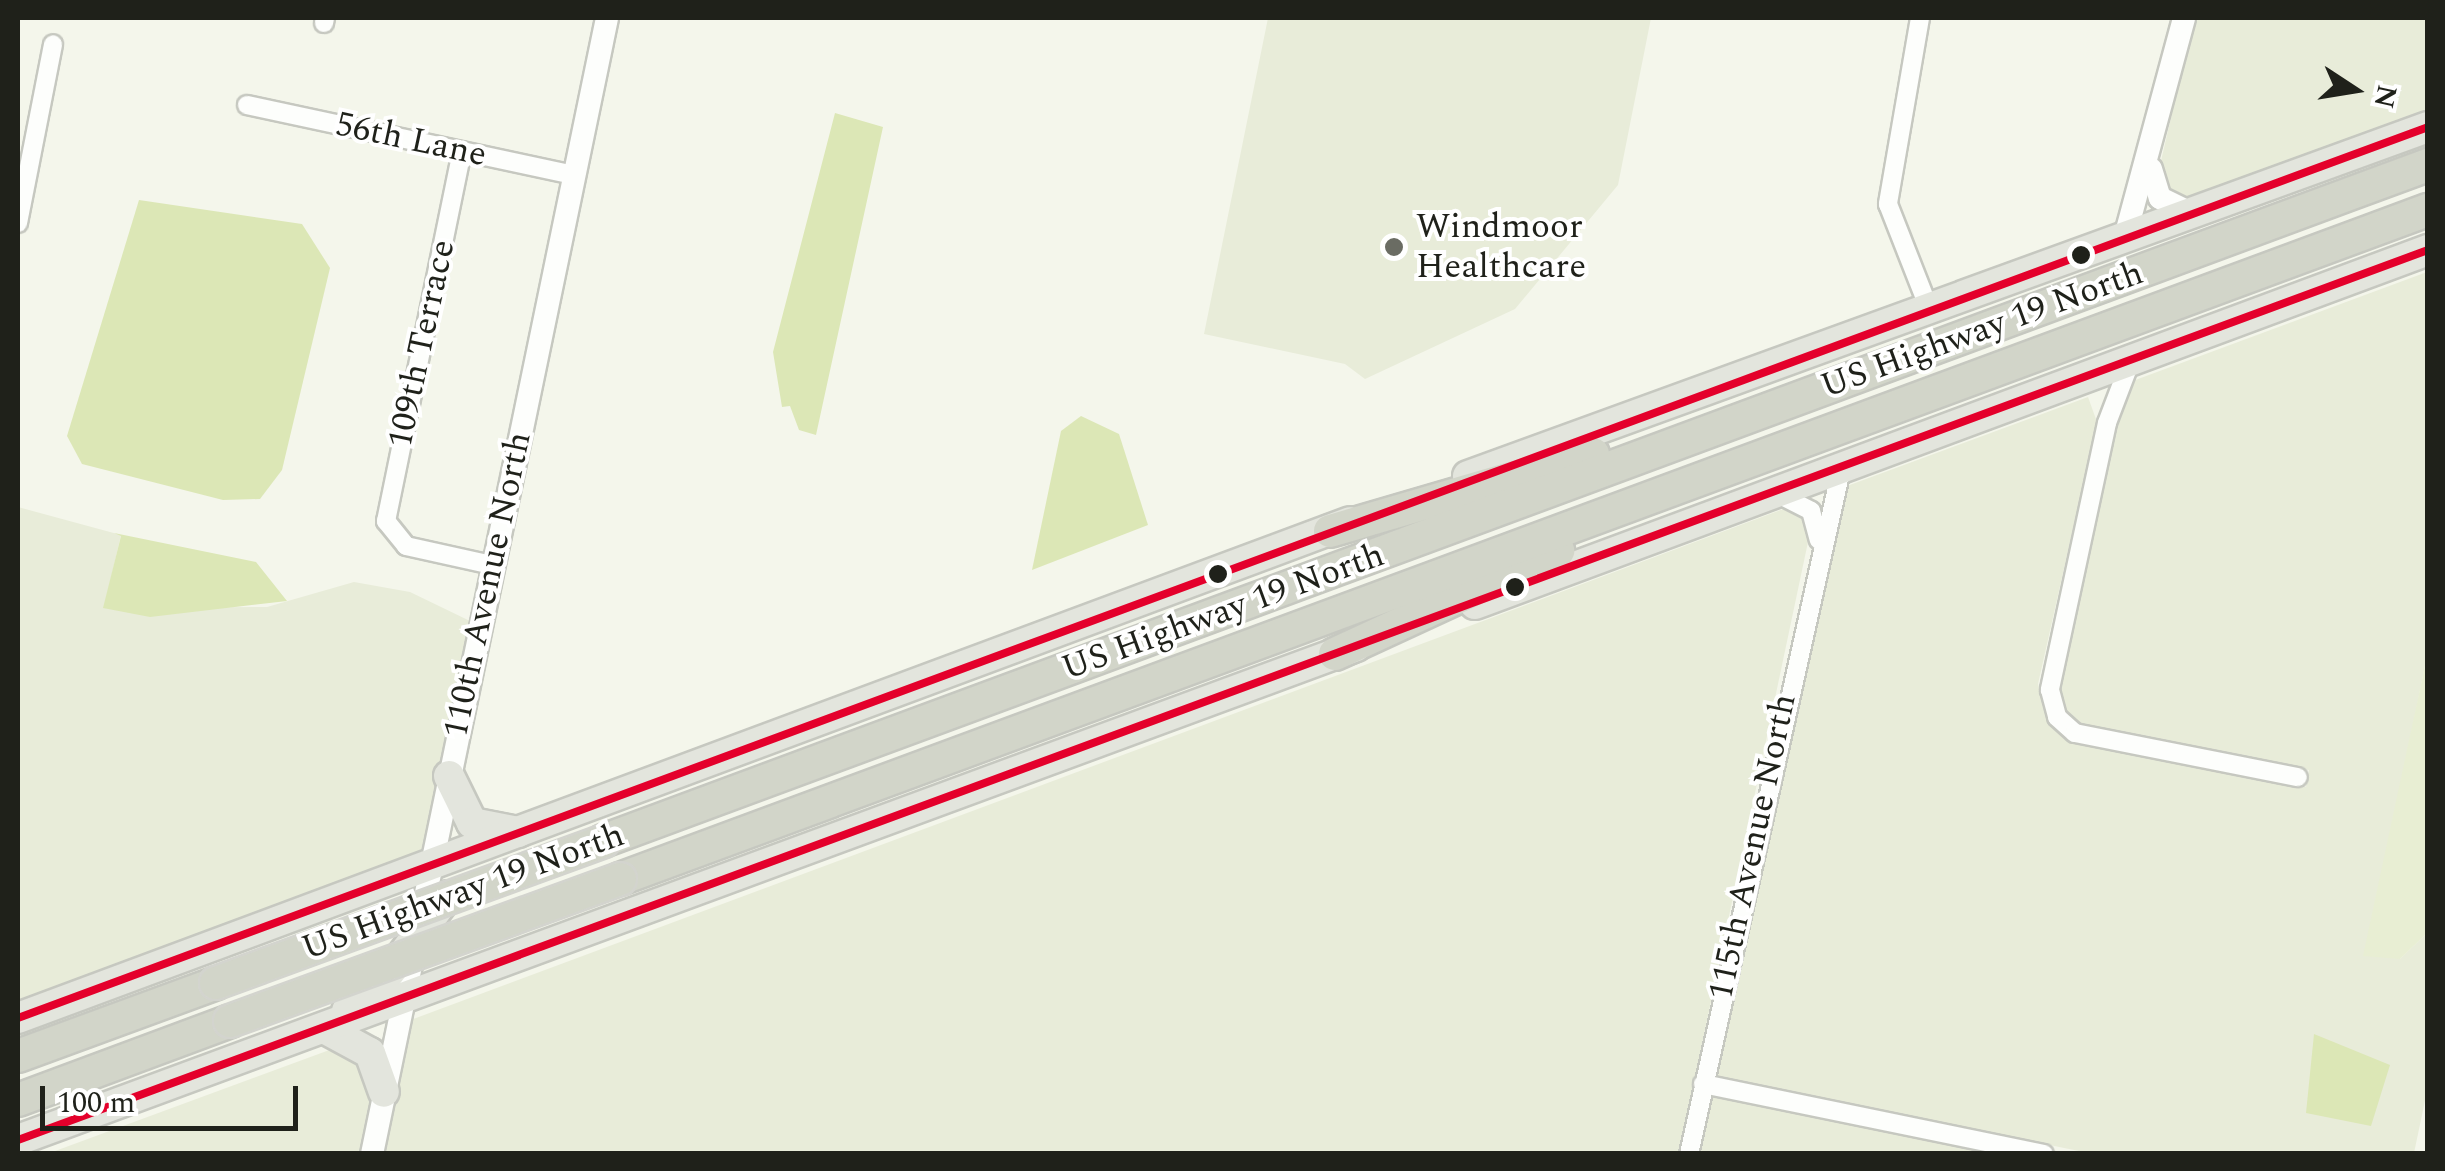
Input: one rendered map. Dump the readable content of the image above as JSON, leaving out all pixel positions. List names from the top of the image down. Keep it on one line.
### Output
{"streets":{"highway":["US Highway 19 North"],"street":["56th Lane","109th Terrace","110th Avenue North","115th Avenue North"]},"crossings":[["56th Lane","109th Terrace"],["56th Lane","110th Avenue North"],["109th Terrace","110th Avenue North"]],"places":["Windmoor Healthcare"],"scale_bar":"100 m","north":"right"}
